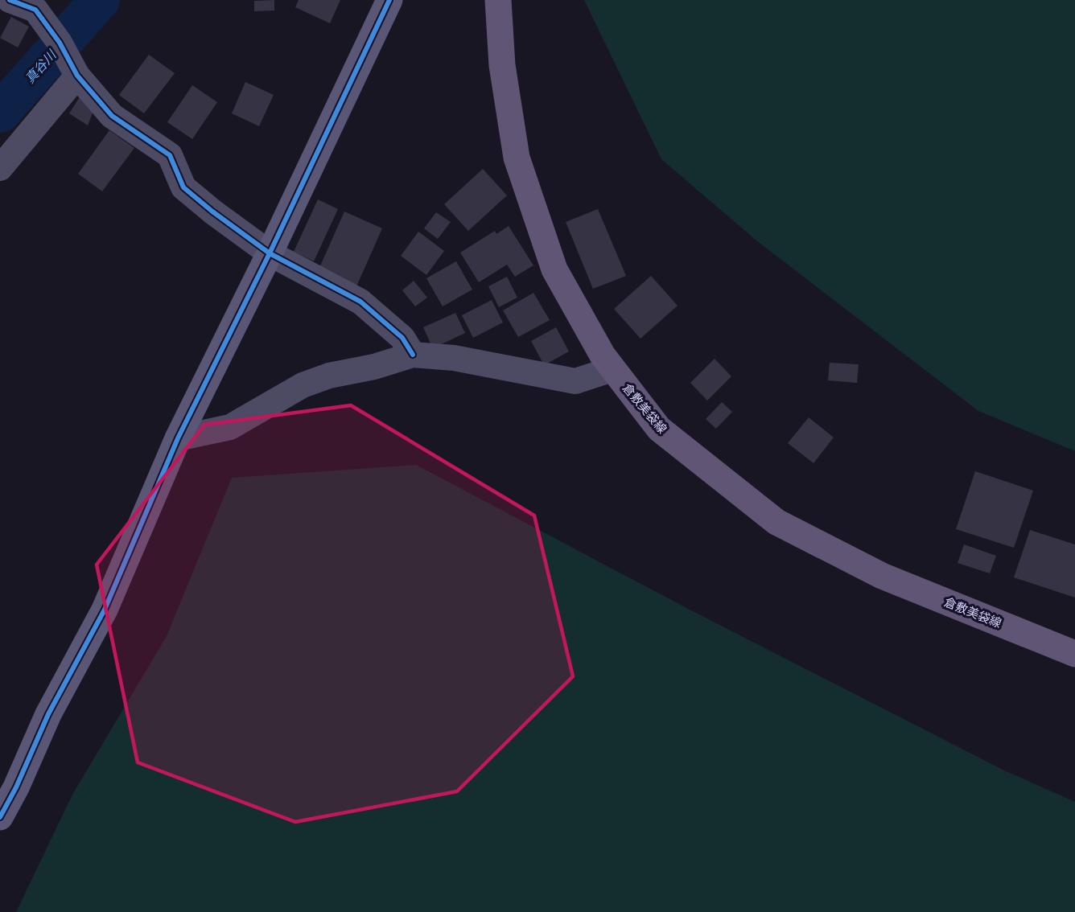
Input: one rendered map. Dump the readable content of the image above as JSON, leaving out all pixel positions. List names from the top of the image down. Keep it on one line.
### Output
{"streets":{"main road":["倉敷美袋線"]},"water":["真谷川"]}
